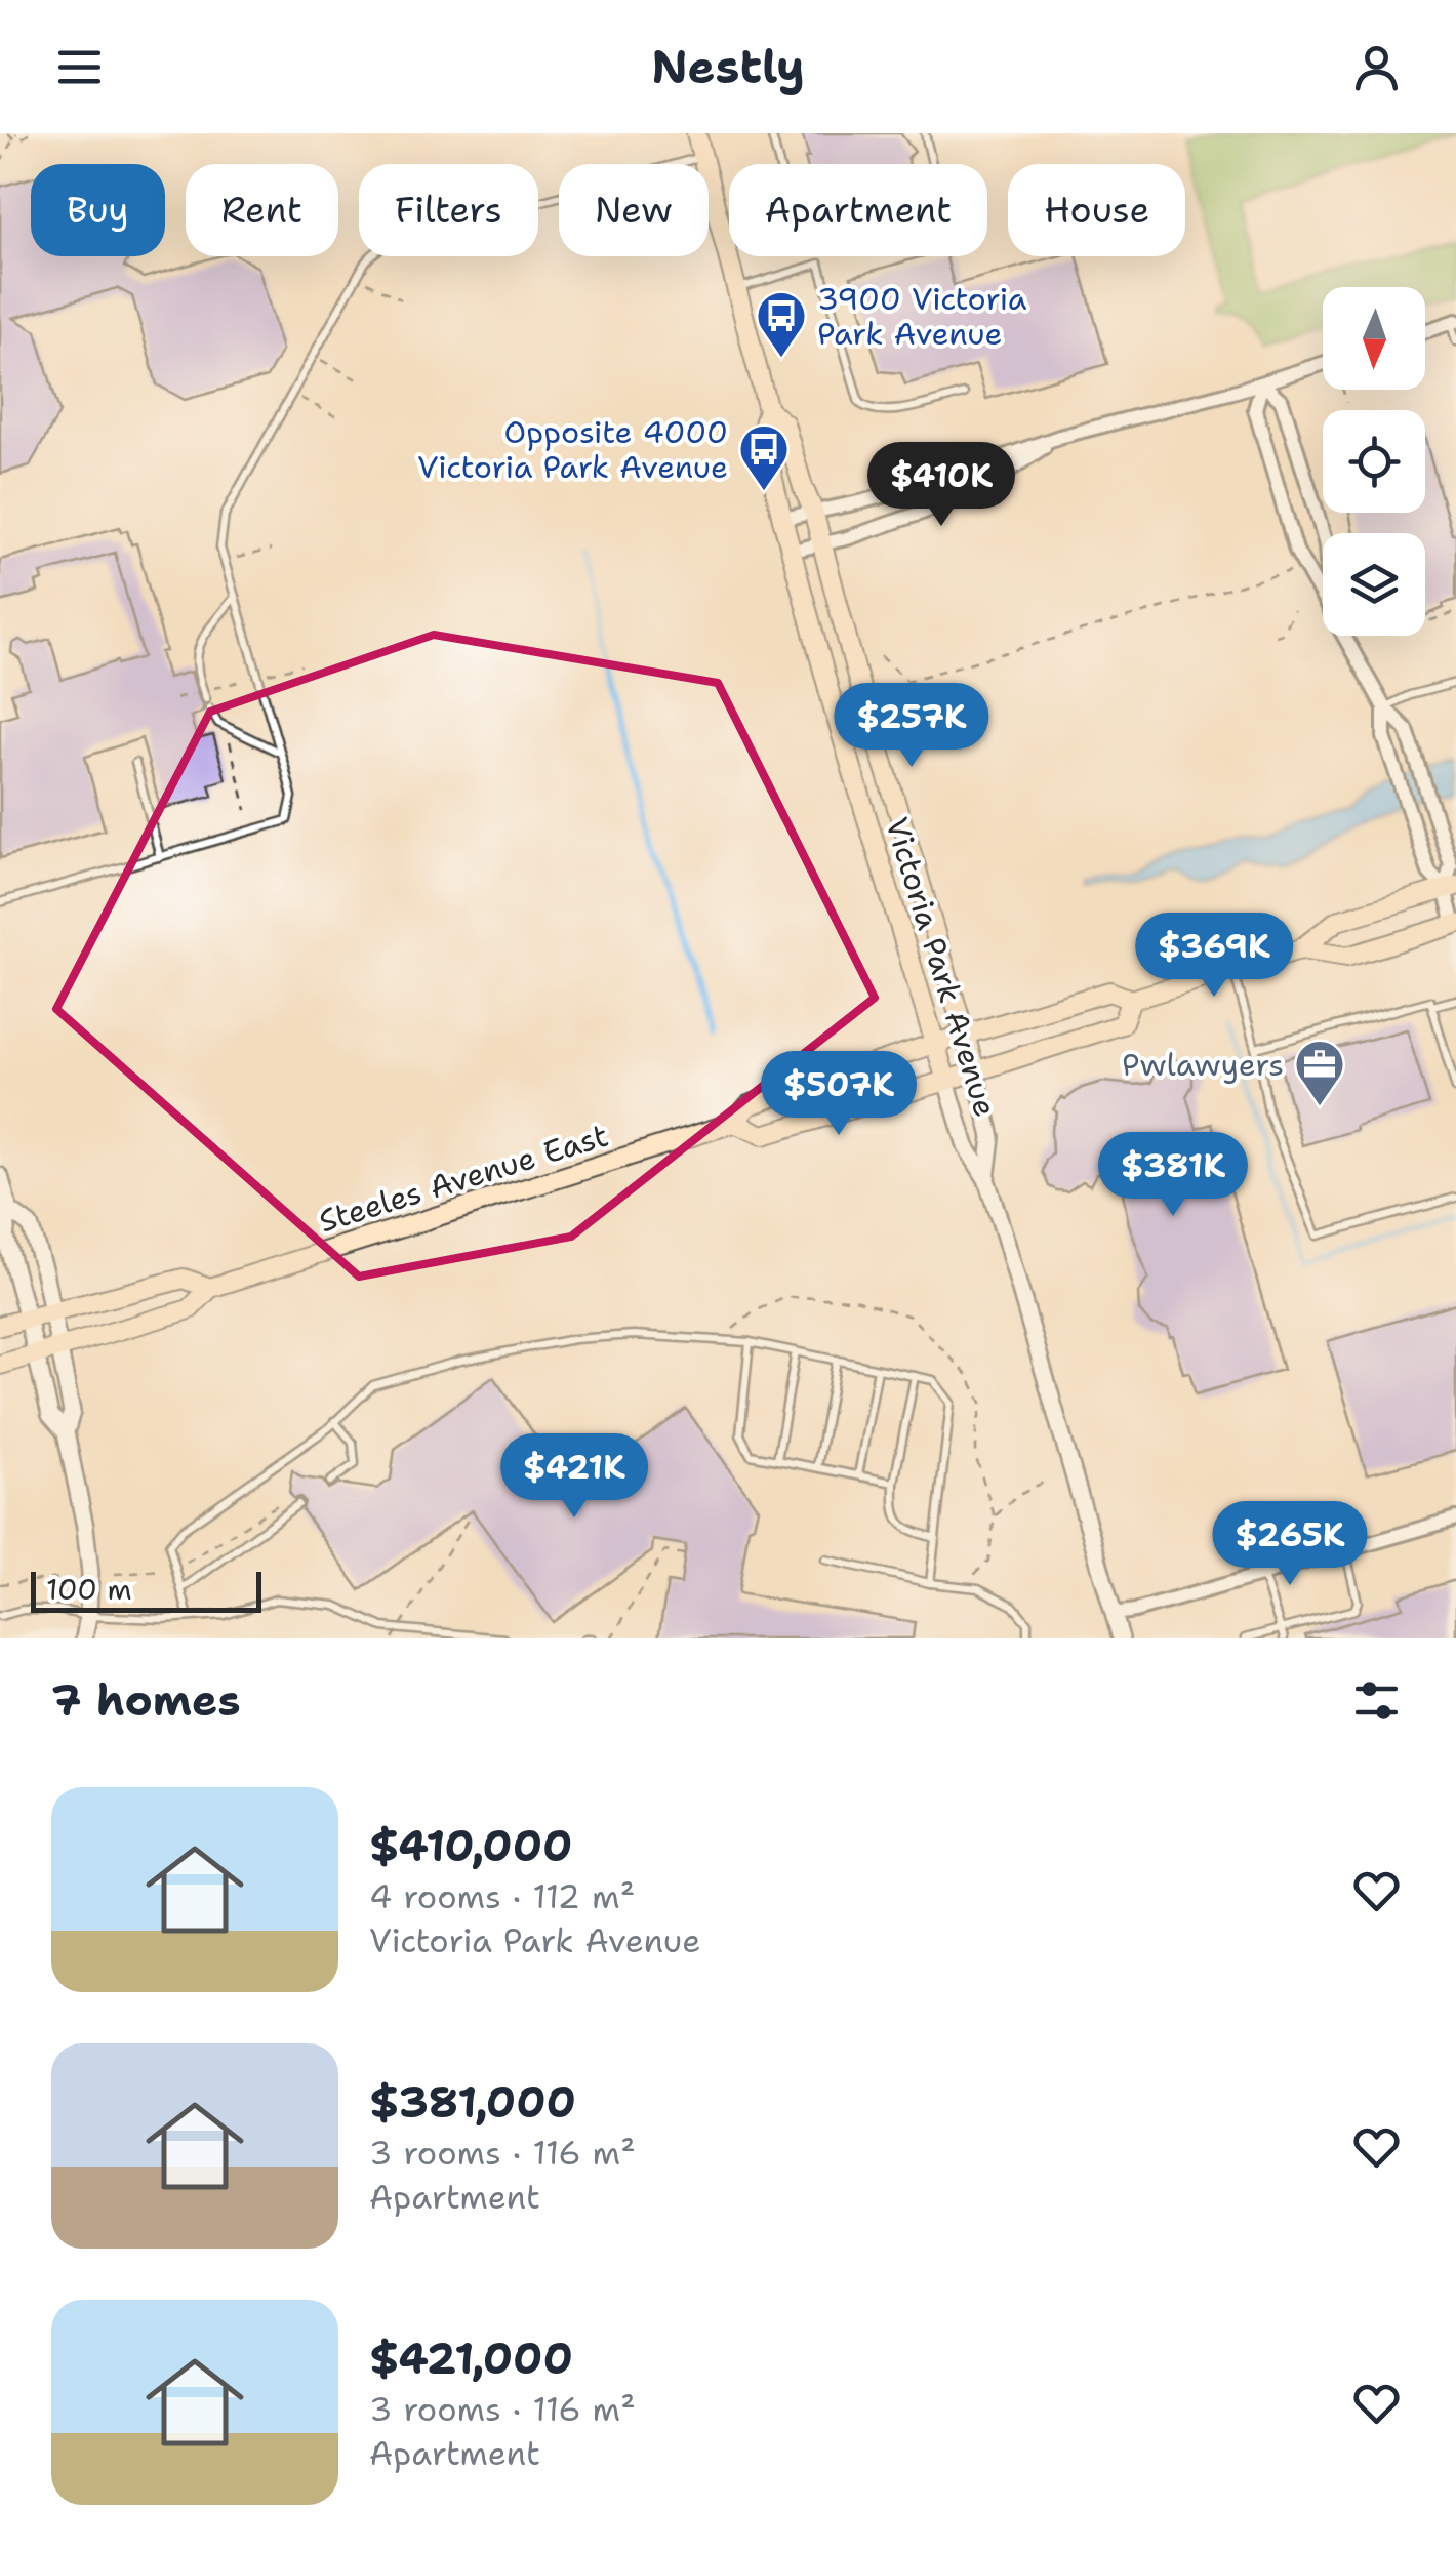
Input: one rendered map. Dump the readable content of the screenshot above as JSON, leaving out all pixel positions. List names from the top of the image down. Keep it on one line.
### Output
{"streets":{"main road":["Victoria Park Avenue","Steeles Avenue East"]},"crossings":[["Victoria Park Avenue","Steeles Avenue East"]],"places":{"bus stop":["3900 Victoria Park Avenue","Opposite 4000 Victoria Park Avenue"],"office":["Pwlawyers"]},"scale_bar":"100 m","north":"bottom","page":{"header":"Nestly","chip":["Buy","Rent","Filters","New","Apartment","House"],"price":["$410K","$257K","$369K","$507K","$381K","$421K","$265K"],"scale":"100 m","heading":"7 homes","list":[{"name":"$410,000","note":"4 rooms · 112 m² · Victoria Park Avenue"},{"name":"$381,000","note":"3 rooms · 116 m² · Apartment"},{"name":"$421,000","note":"3 rooms · 116 m² · Apartment"}]}}
